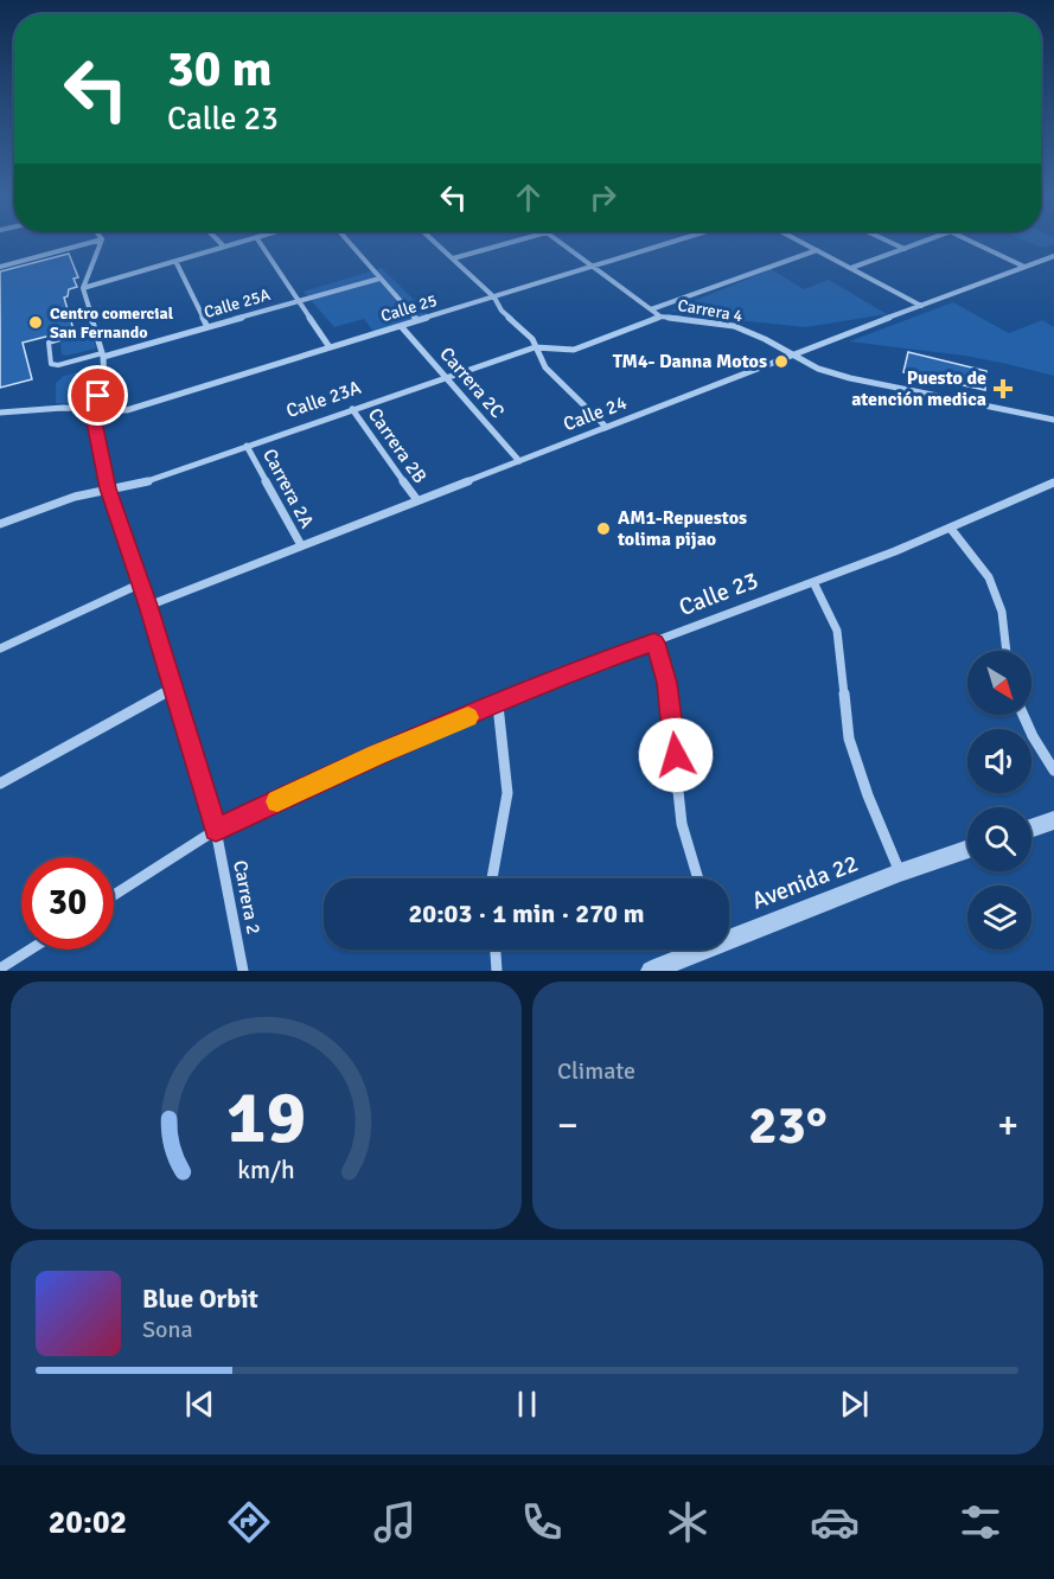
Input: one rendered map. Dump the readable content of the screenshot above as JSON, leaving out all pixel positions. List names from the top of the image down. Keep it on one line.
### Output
{"streets":{"street":["Calle 25A","Calle 25","Carrera 4","Carrera 2C","Calle 23A","Calle 24","Carrera 2B","Carrera 2A","Calle 23","Avenida 22","Carrera 2"]},"crossings":[["Calle 25","Carrera 2C"],["Calle 25","Carrera 2"],["Carrera 4","Calle 23A"],["Carrera 4","Calle 24"],["Carrera 2C","Calle 23A"],["Carrera 2C","Calle 24"],["Calle 23A","Carrera 2B"],["Calle 23A","Carrera 2A"],["Calle 23A","Carrera 2"],["Calle 24","Carrera 2B"],["Calle 24","Carrera 2A"],["Calle 24","Carrera 2"],["Calle 23","Carrera 2"]],"places":{"other":["Centro comercial San Fernando","TM4- Danna Motos","AM1-Repuestos tolima pijao"],"health":["Puesto de atención medica"]},"north":"bottom right","page":{"turn":["30 m","Calle 23"],"limit":"30","trip":"20:03 · 1 min · 270 m","tile":"Climate","heat":["−","23°","+"],"song":["Blue Orbit","Sona"],"tabs":"20:02","gauge":["19","km/h"]}}
